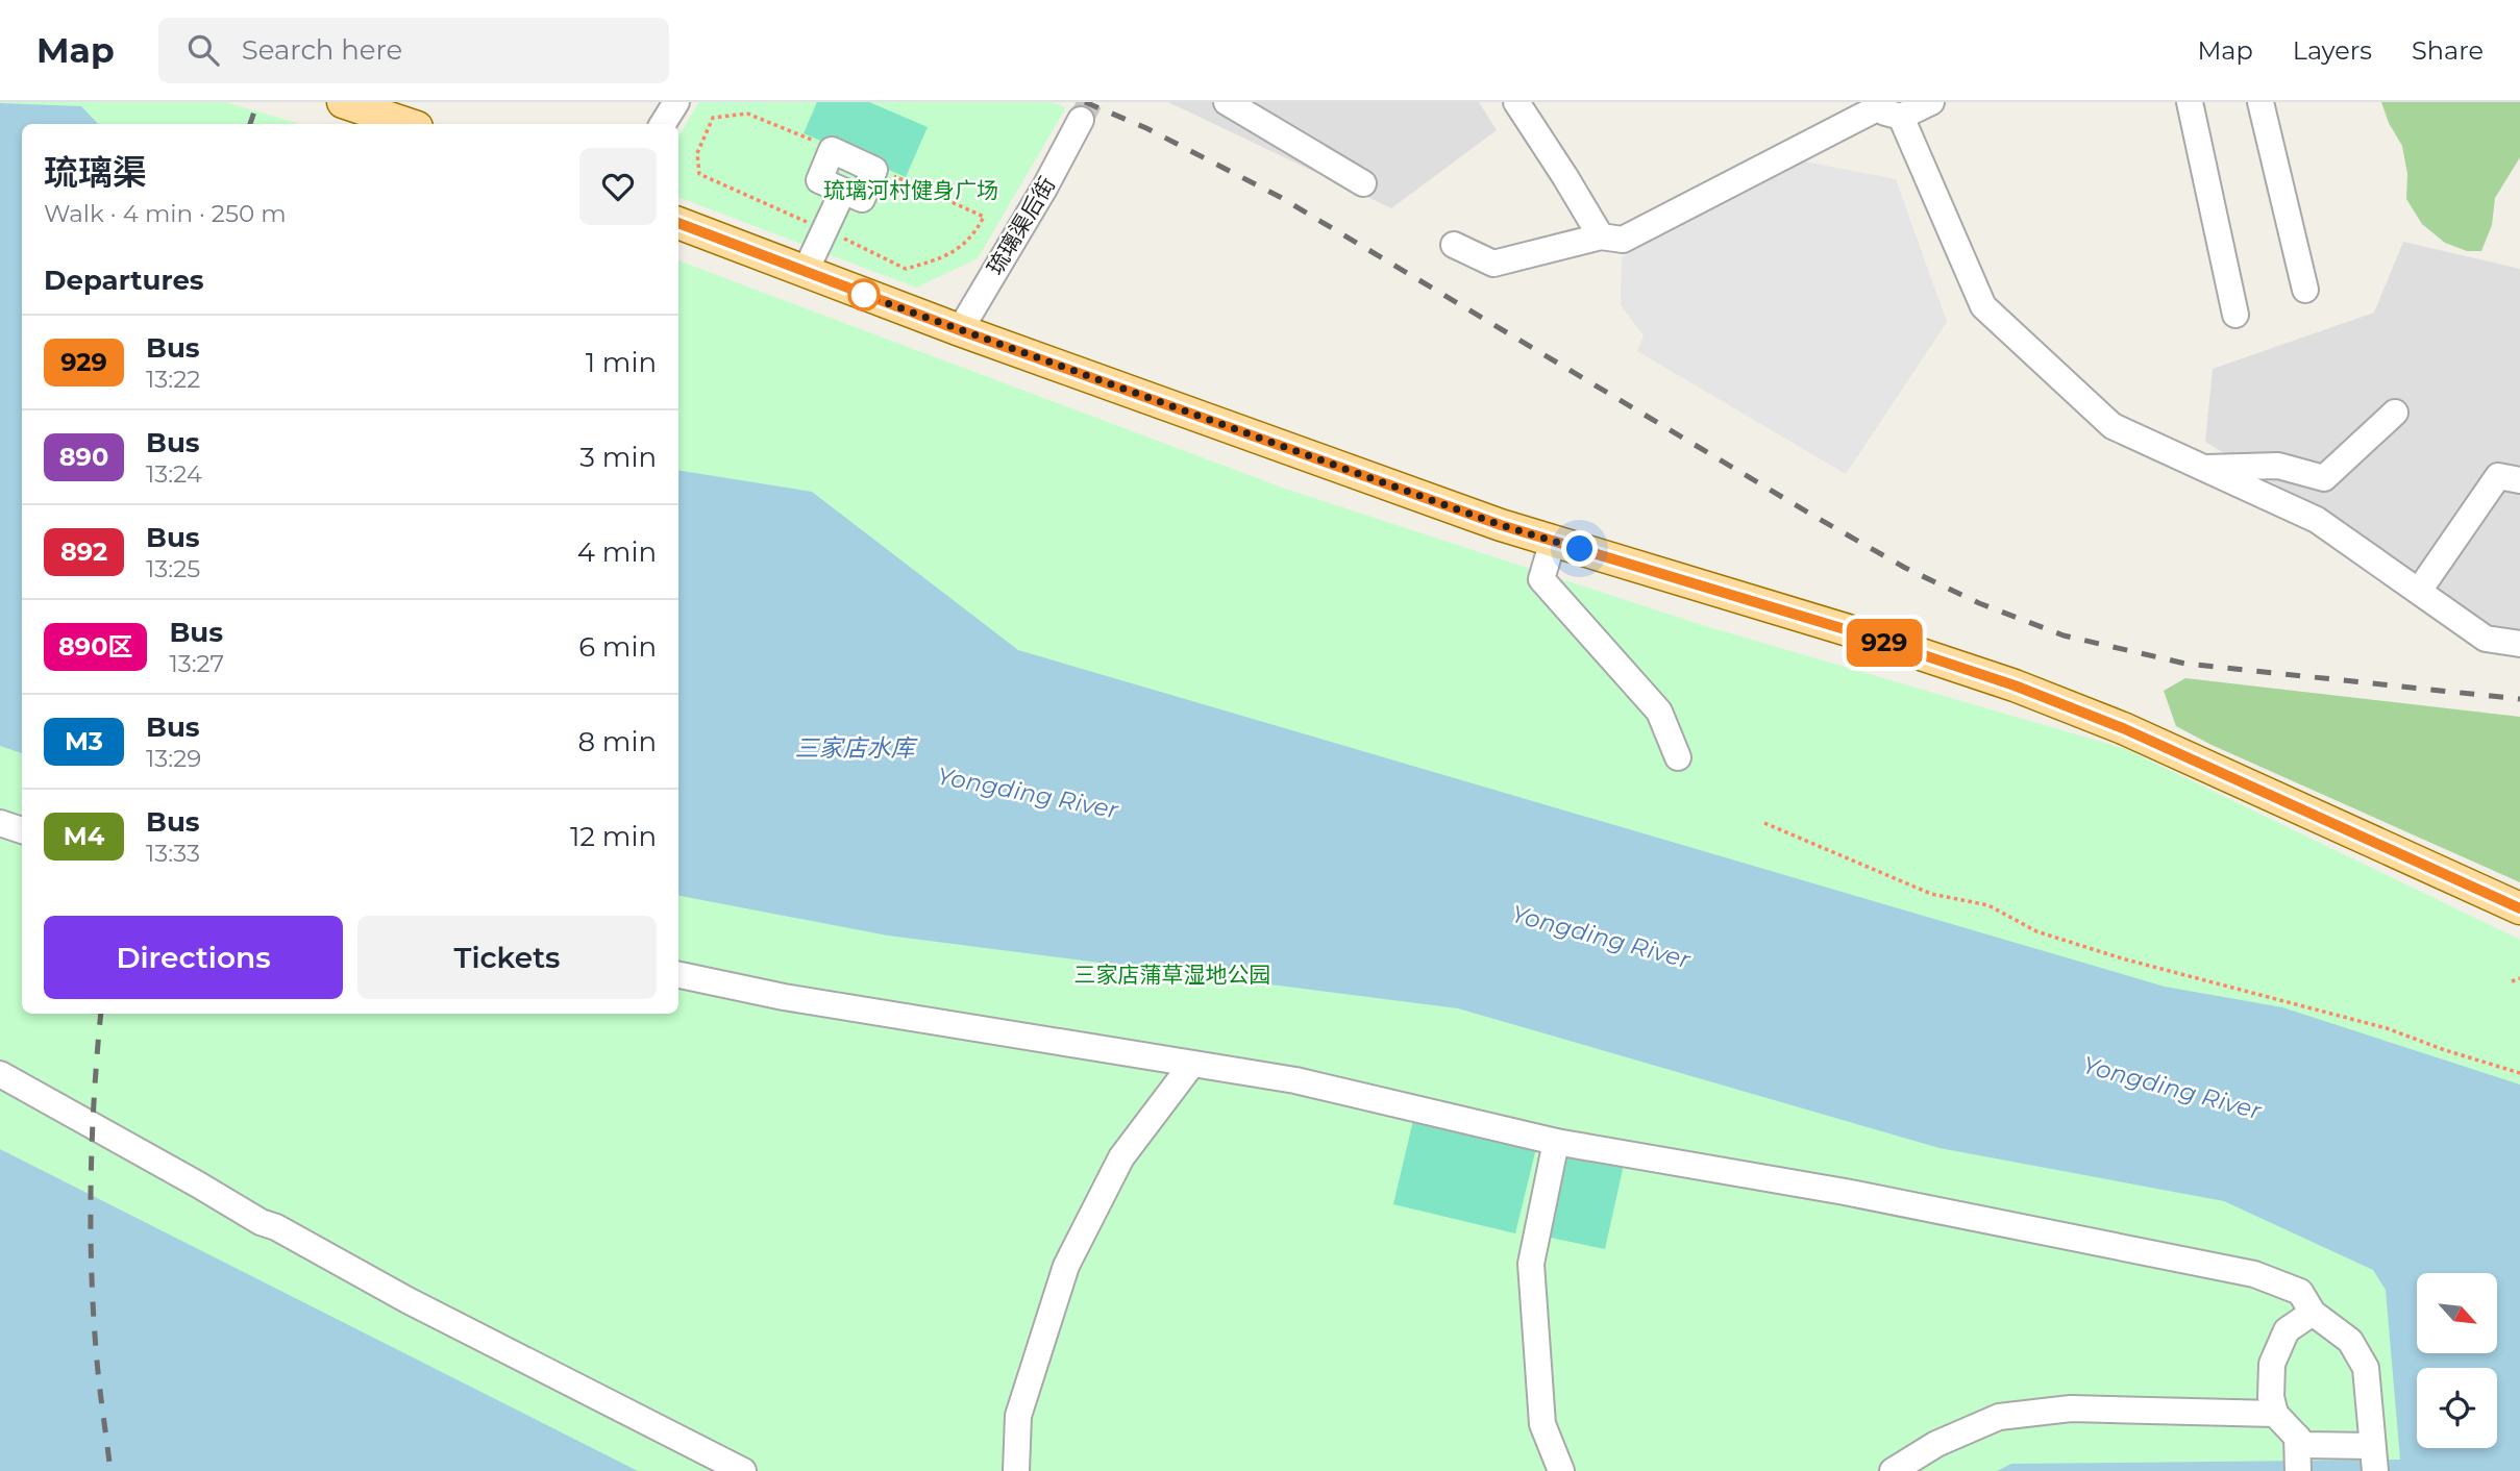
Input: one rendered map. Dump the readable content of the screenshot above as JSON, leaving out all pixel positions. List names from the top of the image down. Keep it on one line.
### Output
{"streets":{"street":["琉璃渠后街"]},"water":["三家店水库","Yongding River"],"parks":["琉璃河村健身广场","三家店蒲草湿地公园"],"lines":["bus line 929"],"north":"bottom right","page":{"header":"Map","search":"Search here","nav":["Map","Layers","Share"],"on_map":"929","heading":[["琉璃渠","Walk · 4 min · 250 m"],"Departures"],"list":[{"mark":"929","name":"Bus","note":"13:22","value":"1 min"},{"mark":"890","name":"Bus","note":"13:24","value":"3 min"},{"mark":"892","name":"Bus","note":"13:25","value":"4 min"},{"mark":"890区","name":"Bus","note":"13:27","value":"6 min"},{"mark":"M3","name":"Bus","note":"13:29","value":"8 min"},{"mark":"M4","name":"Bus","note":"13:33","value":"12 min"}],"buttons":["Directions","Tickets"]}}
